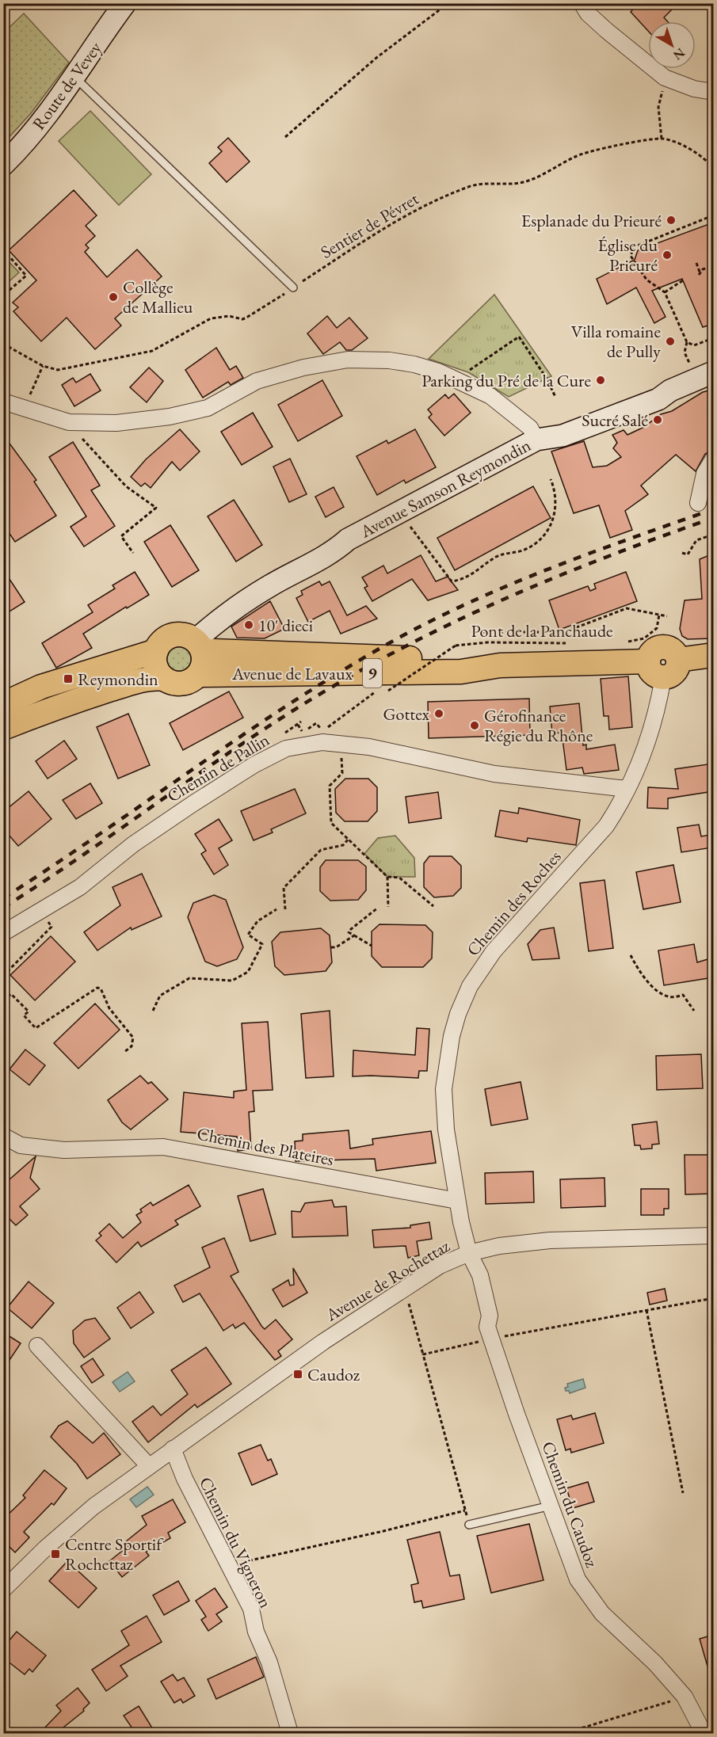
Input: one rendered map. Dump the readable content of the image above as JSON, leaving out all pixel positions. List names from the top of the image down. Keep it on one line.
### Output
{"streets":{"main road":["Avenue de Lavaux","9"],"street":["Route de Vevey","Avenue Samson Reymondin","Chemin de Pallin","Chemin des Roches","Chemin des Plateires","Avenue de Rochettaz","Chemin du Caudoz","Chemin du Vigneron"],"path":["Sentier de Pévret","Pont de la Panchaude"]},"crossings":[["Avenue Samson Reymondin","Avenue de Lavaux"],["Pont de la Panchaude","Chemin de Pallin"],["Avenue de Lavaux","Chemin des Roches"],["Chemin de Pallin","Chemin des Roches"],["Chemin des Roches","Chemin des Plateires"],["Chemin des Roches","Avenue de Rochettaz"],["Chemin des Roches","Chemin du Caudoz"],["Avenue de Rochettaz","Chemin du Caudoz"],["Avenue de Rochettaz","Chemin du Vigneron"]],"places":{"other":["Esplanade du Prieuré","Église du Prieuré","Collège de Mallieu","Villa romaine de Pully","Parking du Pré de la Cure","Sucré Salé","10' dieci","Gottex","Gérofinance Régie du Rhône"],"transit":["Reymondin","Caudoz","Centre Sportif Rochettaz"]},"north":"bottom right"}
